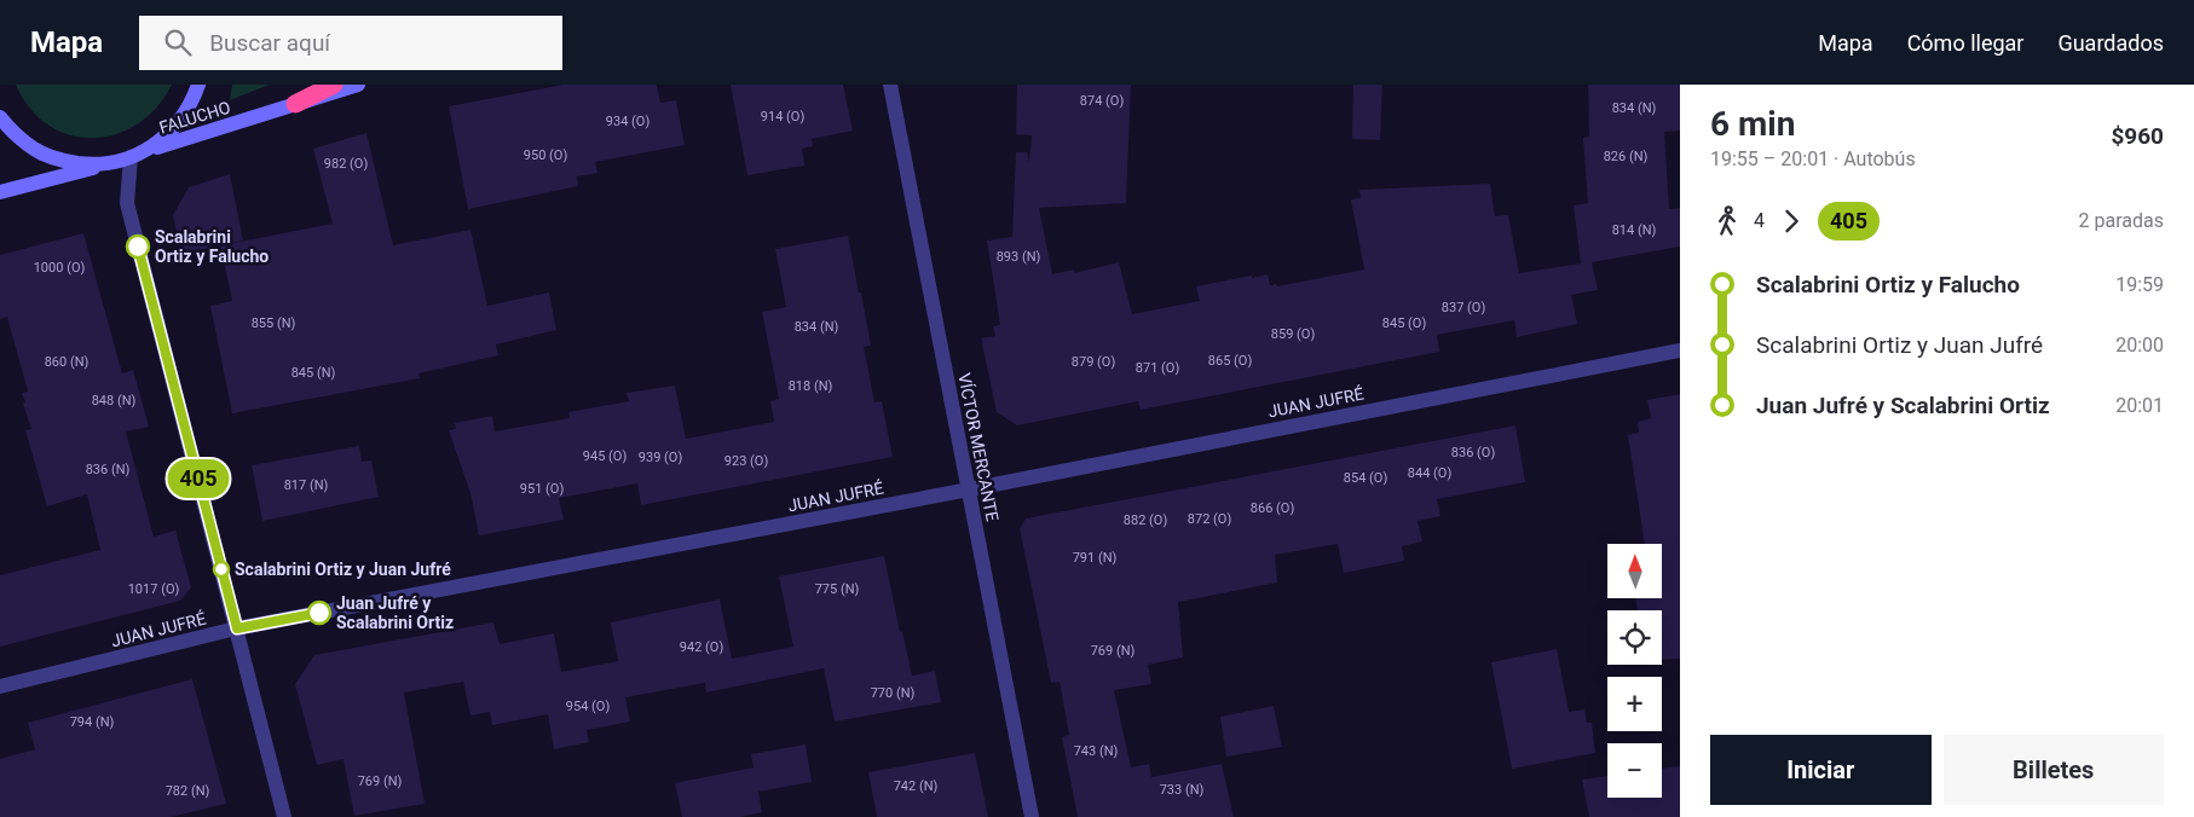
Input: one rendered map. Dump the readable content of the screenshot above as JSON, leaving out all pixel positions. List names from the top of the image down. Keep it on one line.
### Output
{"streets":{"street":["FALUCHO","JUAN JUFRÉ","VÍCTOR MERCANTE"]},"crossings":[["JUAN JUFRÉ","VÍCTOR MERCANTE"]],"places":["Scalabrini Ortiz y Falucho","Scalabrini Ortiz y Juan Jufré","Juan Jufré y Scalabrini Ortiz"],"lines":["bus line 405"],"house_numbers":["874 (O)","834 (N)","914 (O)","934 (O)","950 (O)","826 (N)","982 (O)","814 (N)","893 (N)","1000 (O)","837 (O)","855 (N)","845 (O)","834 (N)","859 (O)","865 (O)","860 (N)","879 (O)","871 (O)","845 (N)","818 (N)","848 (N)","836 (O)","945 (O)","939 (O)","923 (O)","836 (N)","844 (O)","854 (O)","817 (N)","951 (O)","866 (O)","872 (O)","882 (O)","791 (N)","1017 (O)","775 (N)","942 (O)","769 (N)","770 (N)","954 (O)","794 (N)","743 (N)","769 (N)","742 (N)","733 (N)","782 (N)"],"north":"top","page":{"header":"Mapa","search":"Buscar aquí","nav":["Mapa","Cómo llegar","Guardados"],"on_map":"405","heading":["6 min","19:55 – 20:01 · Autobús","$960"],"legs":["4","405","2 paradas"],"list":[{"name":"Scalabrini Ortiz y Falucho","value":"19:59"},{"name":"Scalabrini Ortiz y Juan Jufré","value":"20:00"},{"name":"Juan Jufré y Scalabrini Ortiz","value":"20:01"}],"map_buttons":["+","−"],"buttons":["Iniciar","Billetes"]}}
